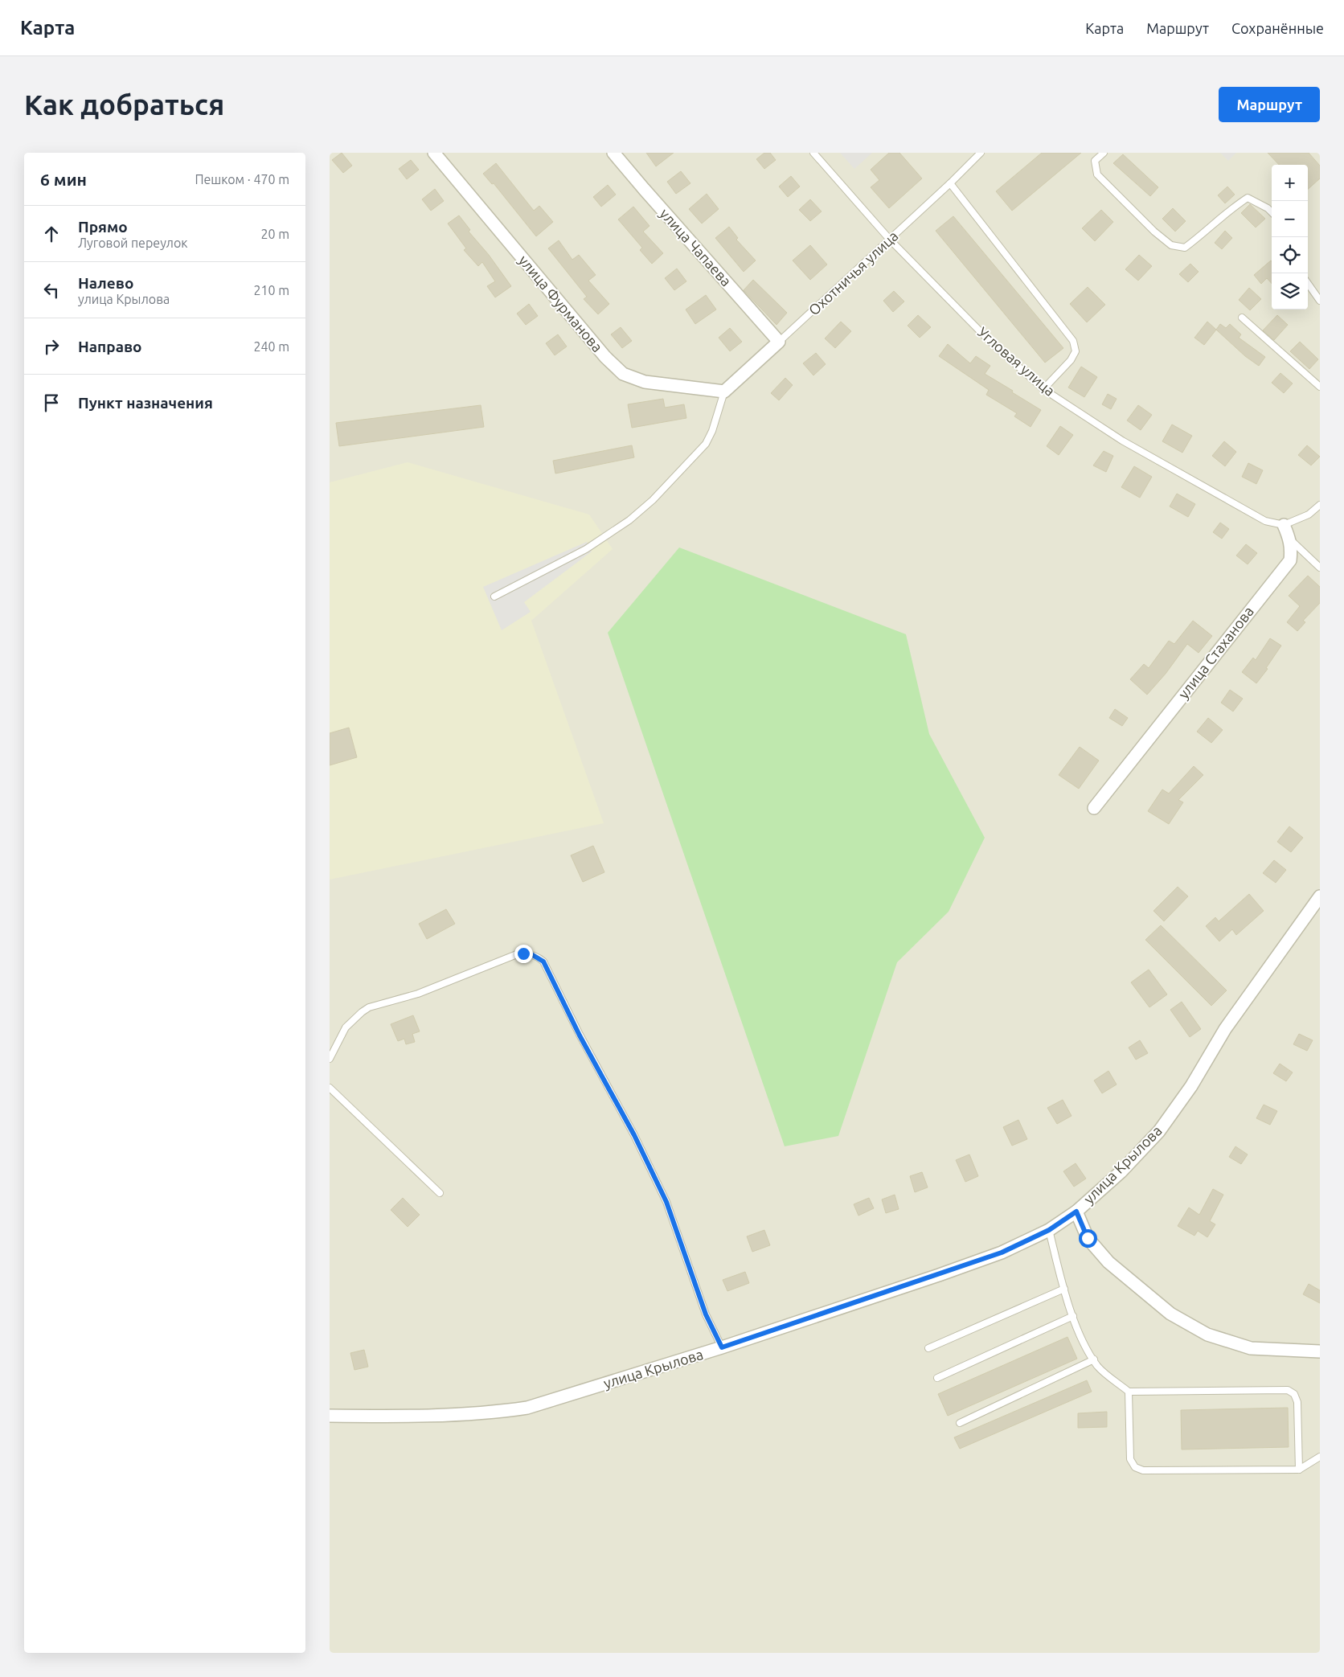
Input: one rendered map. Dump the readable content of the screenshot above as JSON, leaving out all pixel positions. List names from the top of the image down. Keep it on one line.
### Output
{"streets":{"street":["улица Чапаева","Охотничья улица","улица Фурманова","улица Стаханова","улица Крылова"],"lane":["Угловая улица"]},"crossings":[["улица Чапаева","Охотничья улица"],["Охотничья улица","улица Фурманова"],["Охотничья улица","Угловая улица"],["Угловая улица","улица Стаханова"]],"page":{"header":"Карта","nav":["Карта","Маршрут","Сохранённые"],"buttons":"Маршрут","title":"Как добраться","heading":["6 мин","Пешком · 470 m"],"map_buttons":["+","−"],"list":[["Прямо","Луговой переулок","20 m"],["Налево","улица Крылова","210 m"],["Направо","240 m"],"Пункт назначения"]}}
